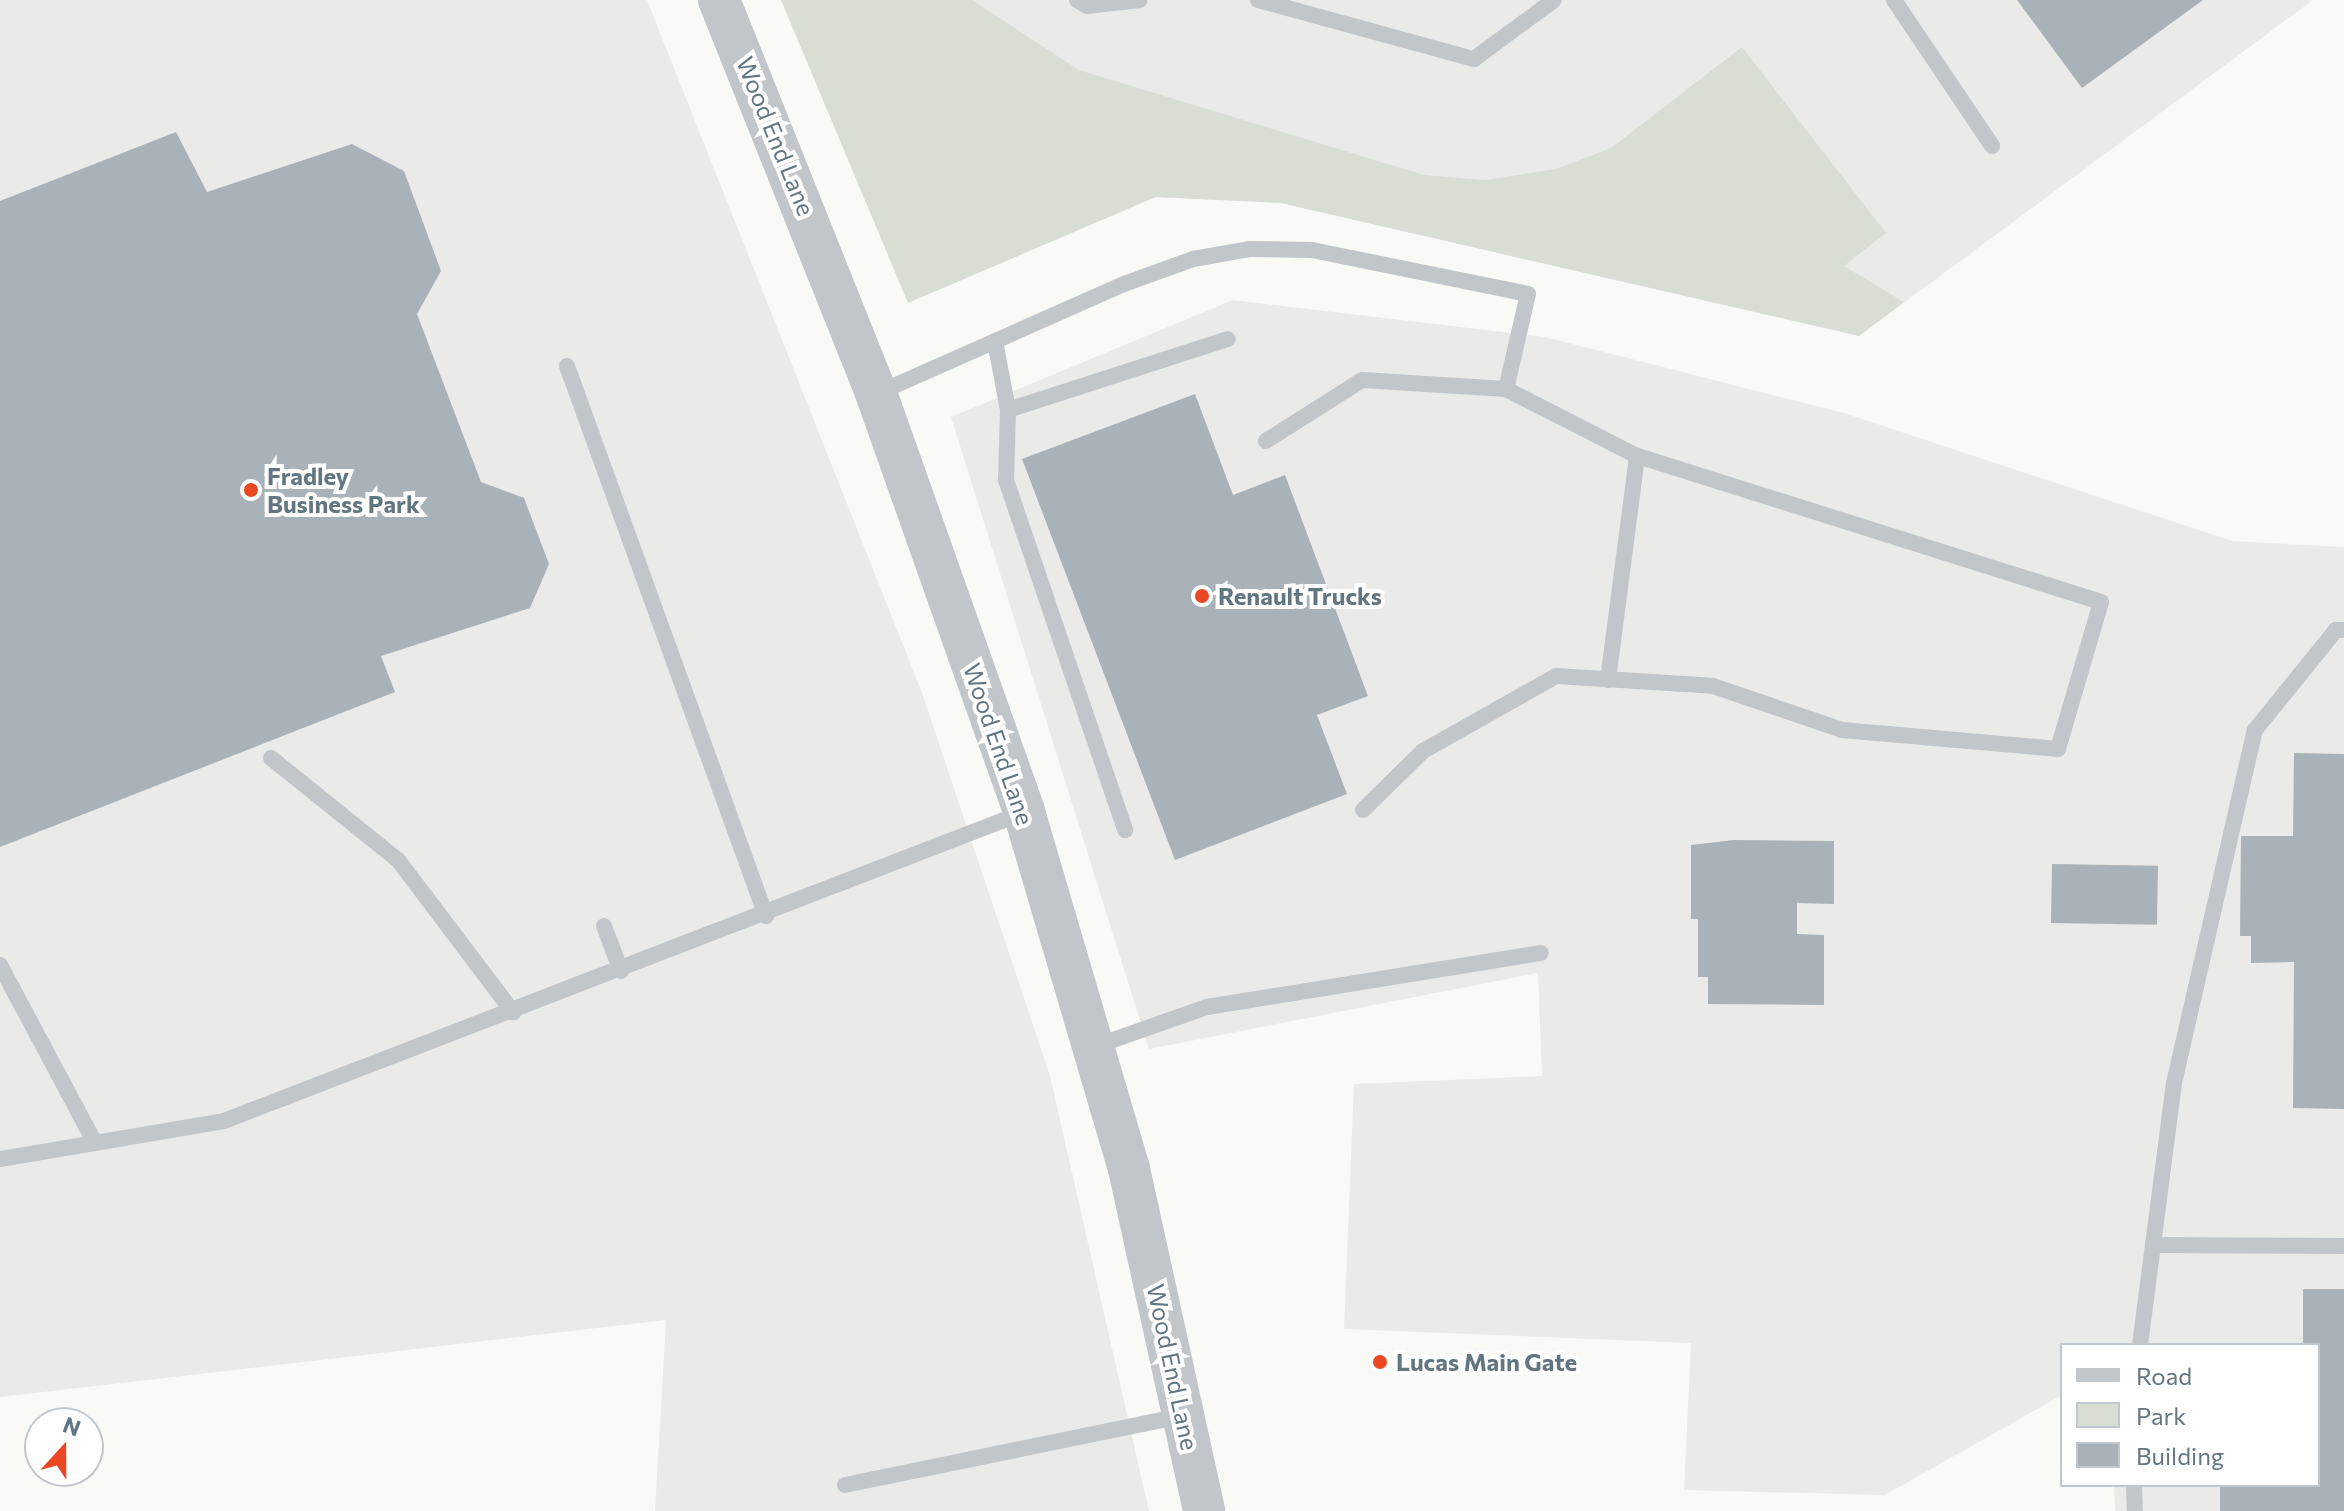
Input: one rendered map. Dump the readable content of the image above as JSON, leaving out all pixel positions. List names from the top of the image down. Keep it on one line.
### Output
{"streets":{"street":["Wood End Lane"]},"places":["Fradley Business Park","Renault Trucks","Lucas Main Gate"],"legend":["Road","Park","Building"],"north":"top"}
